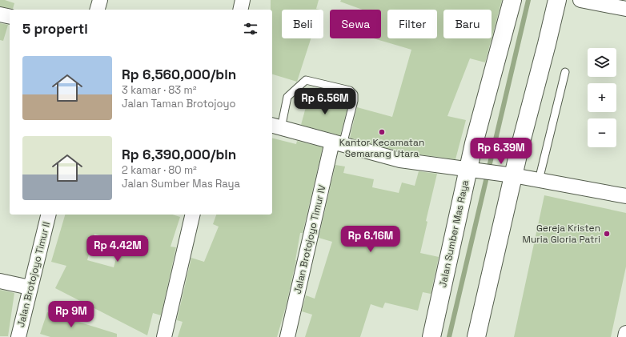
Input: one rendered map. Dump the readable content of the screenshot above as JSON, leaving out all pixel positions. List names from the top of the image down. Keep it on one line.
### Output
{"streets":{"street":["Jalan Sumber Mas Raya","Jalan Brotojoyo Timur IV","Jalan Brotojoyo Timur II"]},"places":["Kantor Kecamatan Semarang Utara","Gereja Kristen Muria Gloria Patri"],"page":{"chip":["Beli","Sewa","Filter","Baru"],"heading":"5 properti","map_buttons":["+","−"],"list":[{"name":"Rp 6,560,000/bln","note":"3 kamar · 83 m² · Jalan Taman Brotojoyo"},{"name":"Rp 6,390,000/bln","note":"2 kamar · 80 m² · Jalan Sumber Mas Raya"}],"price":["Rp 6.56M","Rp 6.39M","Rp 6.16M","Rp 4.42M","Rp 9M"]}}
